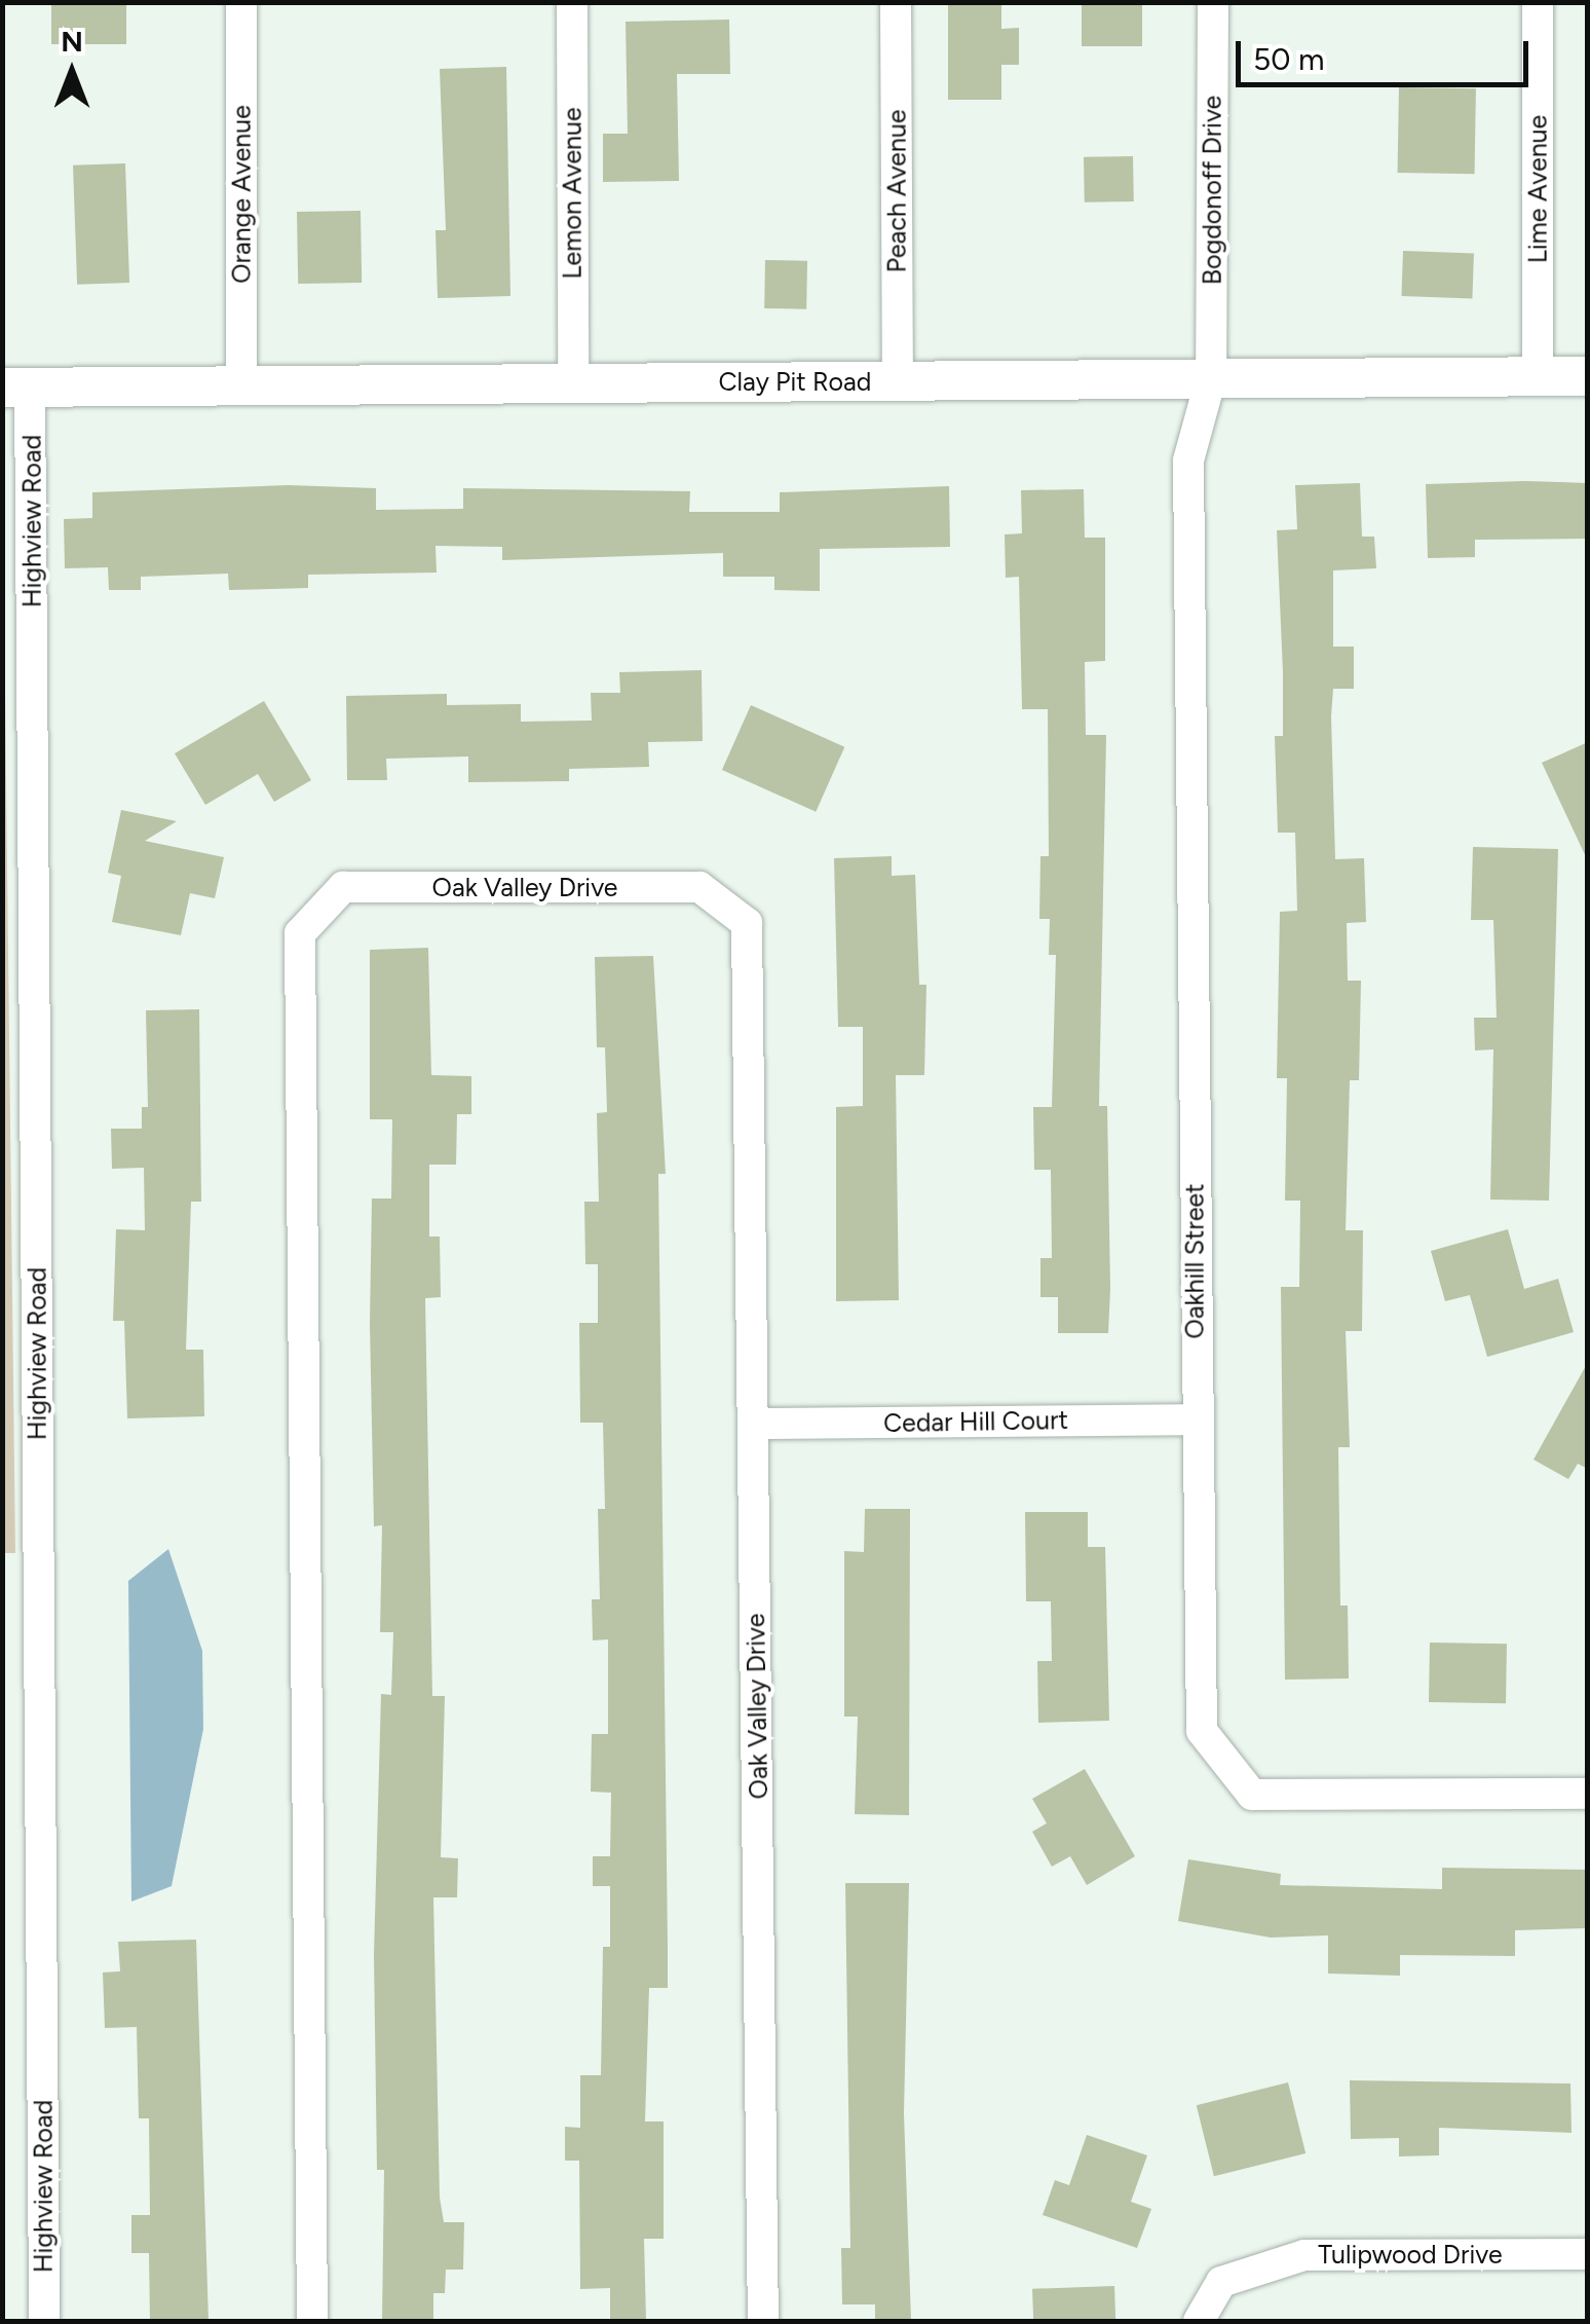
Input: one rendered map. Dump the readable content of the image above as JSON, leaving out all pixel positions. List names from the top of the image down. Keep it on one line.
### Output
{"streets":{"street":["Lime Avenue","Bogdonoff Drive","Peach Avenue","Lemon Avenue","Orange Avenue","Clay Pit Road","Highview Road","Oak Valley Drive","Oakhill Street","Cedar Hill Court","Tulipwood Drive"]},"crossings":[["Lime Avenue","Clay Pit Road"],["Bogdonoff Drive","Clay Pit Road"],["Bogdonoff Drive","Oakhill Street"],["Peach Avenue","Clay Pit Road"],["Lemon Avenue","Clay Pit Road"],["Orange Avenue","Clay Pit Road"],["Clay Pit Road","Highview Road"],["Clay Pit Road","Oakhill Street"],["Oak Valley Drive","Cedar Hill Court"],["Oakhill Street","Cedar Hill Court"]],"scale_bar":"50 m","north":"top"}
